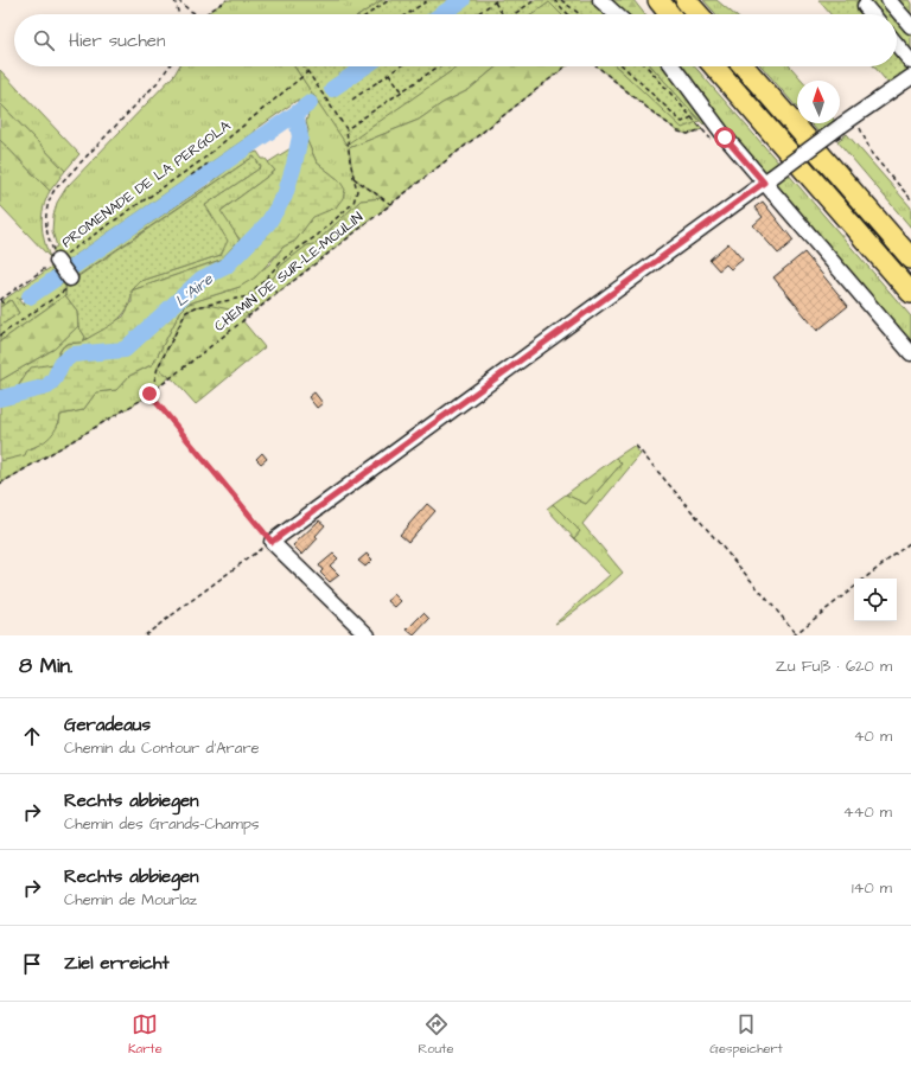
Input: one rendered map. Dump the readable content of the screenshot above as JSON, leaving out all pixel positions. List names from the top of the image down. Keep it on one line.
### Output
{"streets":{"path":["PROMENADE DE LA PERGOLA","CHEMIN DE SUR-LE-MOULIN"]},"water":["L'Aire"],"north":"top","page":{"search":"Hier suchen","heading":["8 Min.","Zu Fuß · 620 m"],"list":[["Geradeaus","Chemin du Contour d'Arare","40 m"],["Rechts abbiegen","Chemin des Grands-Champs","440 m"],["Rechts abbiegen","Chemin de Mourlaz","140 m"],"Ziel erreicht"],"nav":["Karte","Route","Gespeichert"]}}
